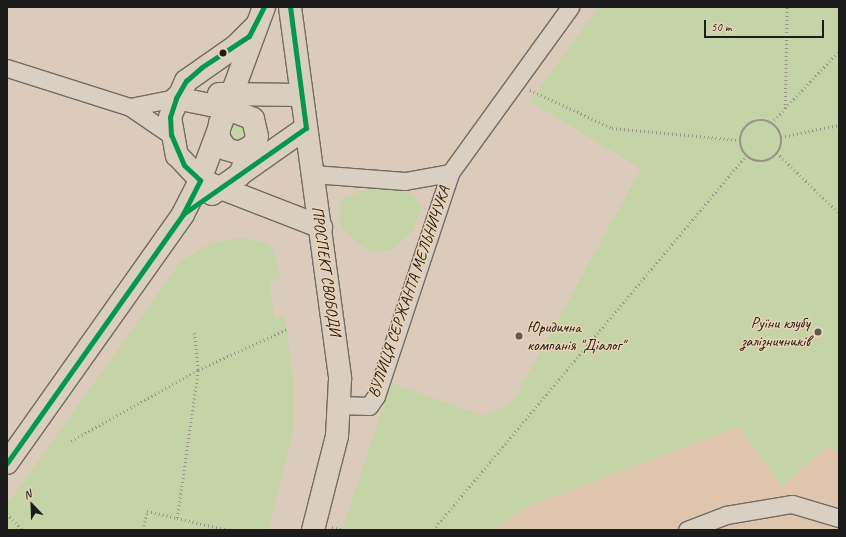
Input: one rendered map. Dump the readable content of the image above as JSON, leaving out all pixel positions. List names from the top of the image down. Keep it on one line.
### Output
{"streets":{"main road":["ПРОСПЕКТ СВОБОДИ"],"street":["ВУЛИЦЯ СЕРЖАНТА МЕЛЬНИЧУКА"]},"crossings":[["ПРОСПЕКТ СВОБОДИ","ВУЛИЦЯ СЕРЖАНТА МЕЛЬНИЧУКА"]],"places":["Руїни клубу залізничників","Юридична компанія \"Діалог\""],"scale_bar":"50 m","north":"top left"}
